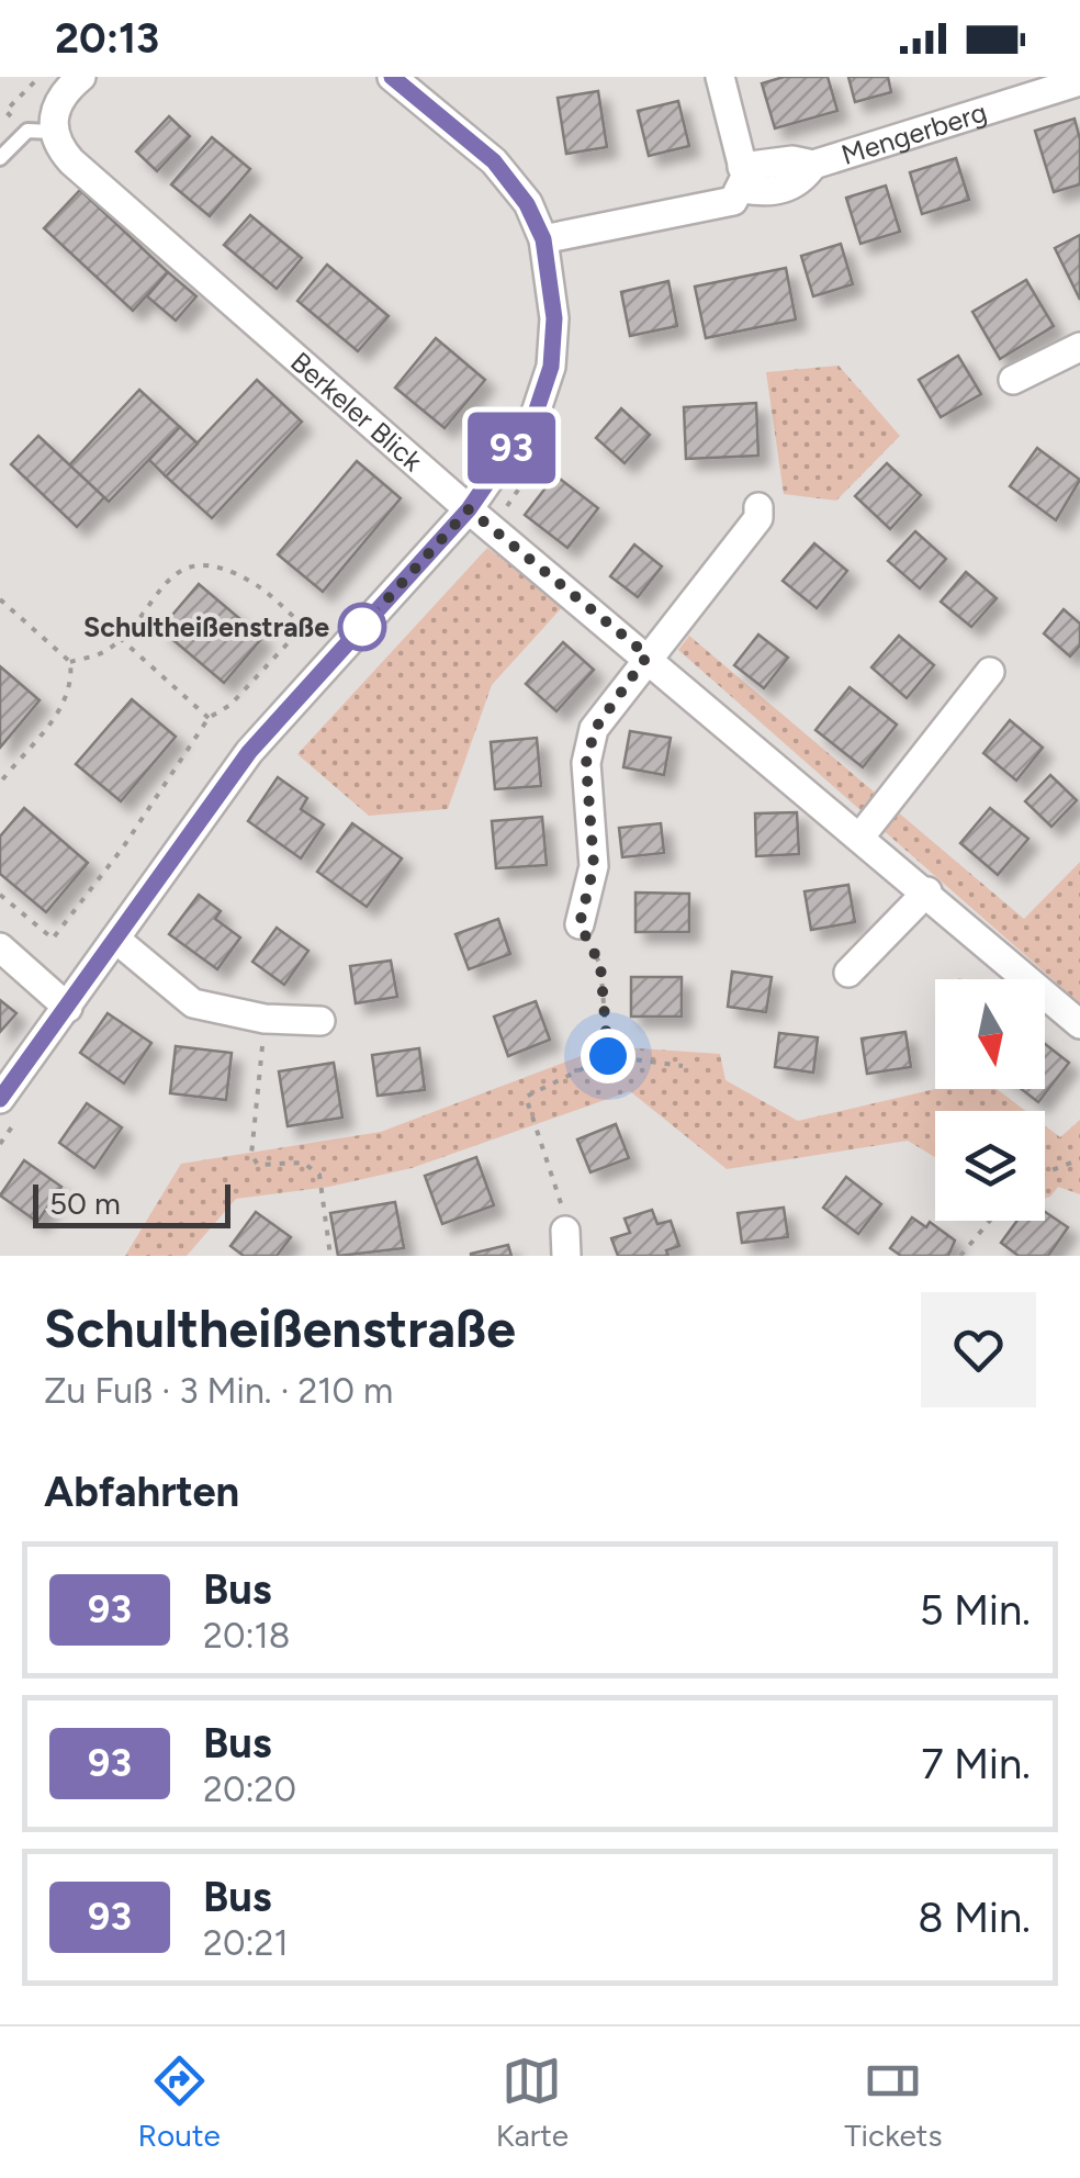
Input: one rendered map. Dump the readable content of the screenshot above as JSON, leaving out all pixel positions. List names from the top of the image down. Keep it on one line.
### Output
{"streets":{"street":["Mengerberg","Berkeler Blick"]},"places":["Schultheißenstraße"],"lines":["bus line 93"],"scale_bar":"50 m","north":"bottom","page":{"status":"20:13","on_map":"93","scale":"50 m","heading":[["Schultheißenstraße","Zu Fuß · 3 Min. · 210 m"],"Abfahrten"],"list":[{"mark":"93","name":"Bus","note":"20:18","value":"5 Min."},{"mark":"93","name":"Bus","note":"20:20","value":"7 Min."},{"mark":"93","name":"Bus","note":"20:21","value":"8 Min."}],"tabs":["Route","Karte","Tickets"]}}
